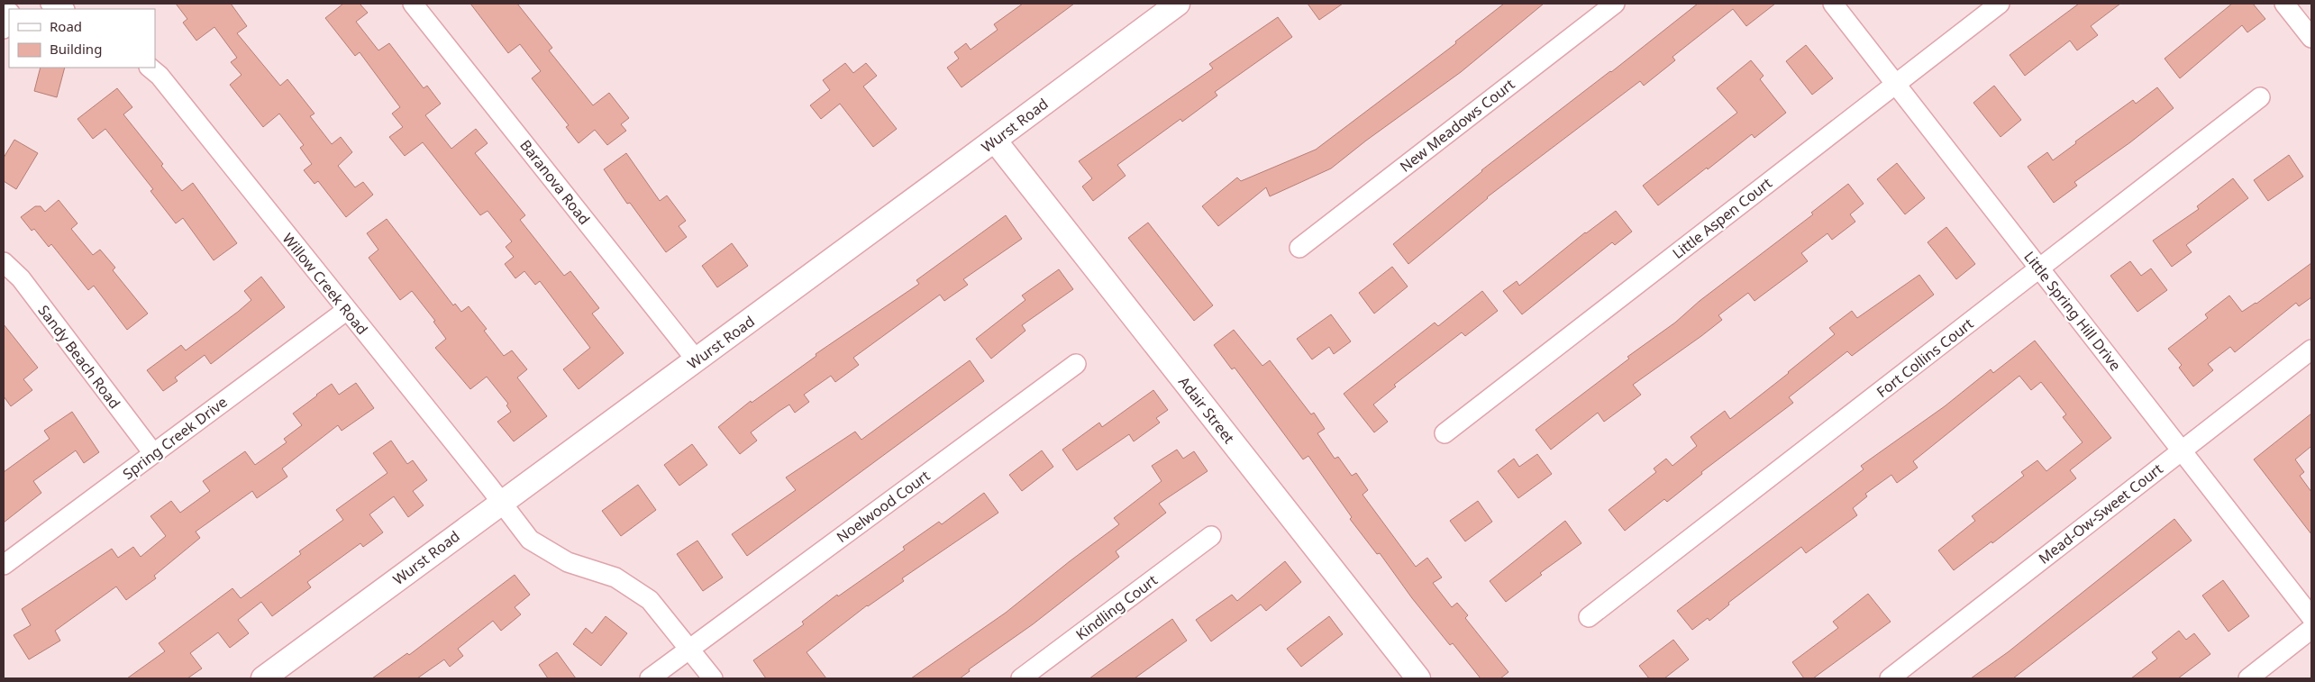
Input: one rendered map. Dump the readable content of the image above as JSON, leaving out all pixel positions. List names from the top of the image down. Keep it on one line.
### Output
{"streets":{"street":["Wurst Road","New Meadows Court","Baranova Road","Little Aspen Court","Willow Creek Road","Little Spring Hill Drive","Sandy Beach Road","Fort Collins Court","Adair Street","Spring Creek Drive","Noelwood Court","Mead-Ow-Sweet Court","Kindling Court"]},"crossings":[["Wurst Road","Baranova Road"],["Wurst Road","Willow Creek Road"],["Wurst Road","Adair Street"],["Little Aspen Court","Little Spring Hill Drive"],["Willow Creek Road","Spring Creek Drive"],["Willow Creek Road","Noelwood Court"],["Little Spring Hill Drive","Fort Collins Court"],["Little Spring Hill Drive","Mead-Ow-Sweet Court"],["Sandy Beach Road","Spring Creek Drive"]],"legend":["Road","Building"]}
